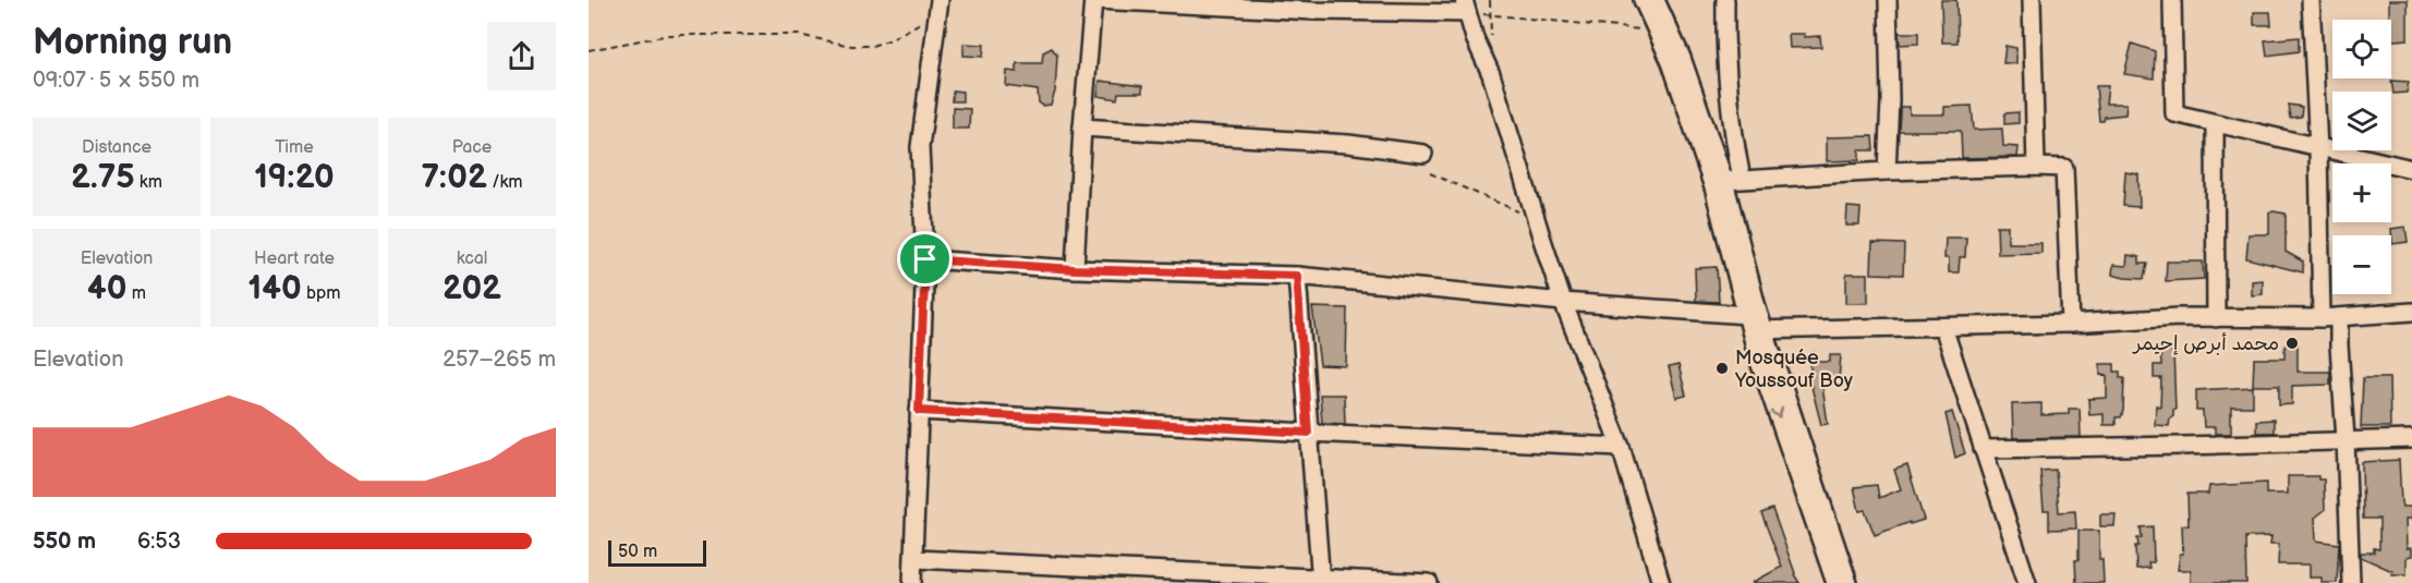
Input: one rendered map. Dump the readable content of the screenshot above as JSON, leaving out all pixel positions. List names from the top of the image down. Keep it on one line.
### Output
{"places":["محمد أبرص إحيمر","Mosquée Youssouf Boy"],"scale_bar":"50 m","page":{"heading":["Morning run","09:07 · 5 × 550 m"],"map_buttons":["+","−"],"stats":[["Distance","2.75 km"],["Time","19:20"],["Pace","7:02 /km"],["Elevation","40 m"],["Heart rate","140 bpm"],["kcal","202"]],"chart":["Elevation","257–265 m"],"list":[{"name":"550 m","note":"6:53"}],"scale":"50 m"}}
